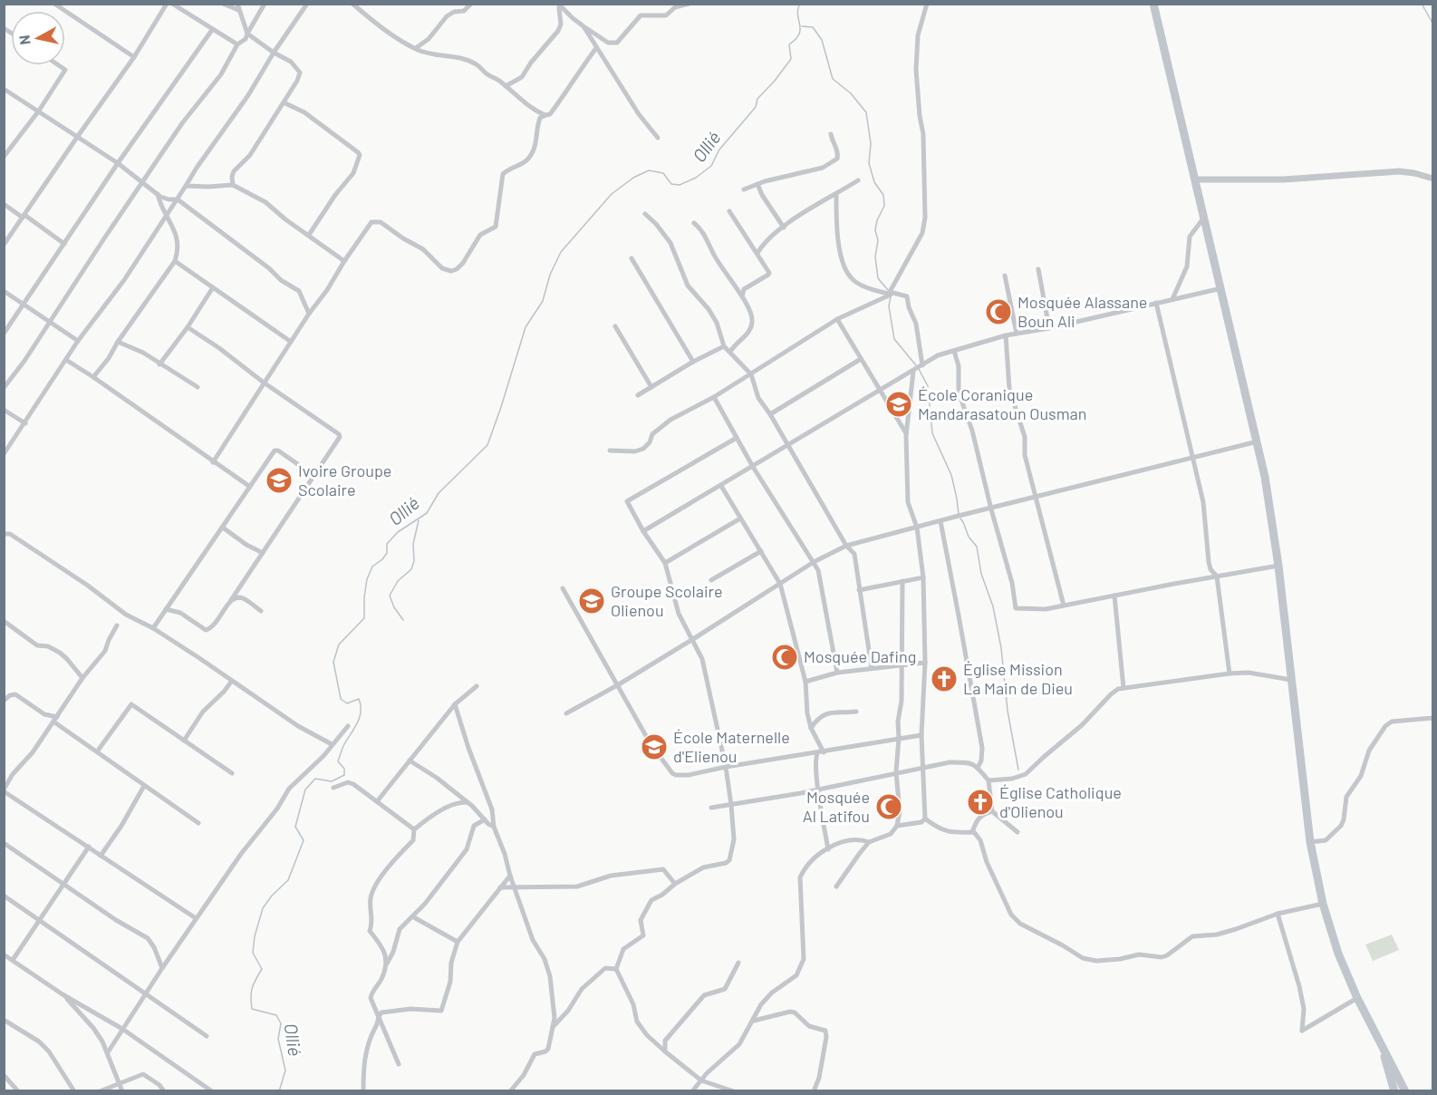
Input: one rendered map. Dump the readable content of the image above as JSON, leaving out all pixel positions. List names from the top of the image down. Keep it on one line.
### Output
{"water":["Ollié"],"places":{"mosque":["Mosquée Alassane Boun Ali","Mosquée Dafing","Mosquée Al Latifou"],"school or university":["École Coranique Mandarasatoun Ousman","Ivoire Groupe Scolaire","Groupe Scolaire Olienou","École Maternelle d'Elienou"],"church":["Église Mission La Main de Dieu","Église Catholique d'Olienou"]},"north":"left"}
